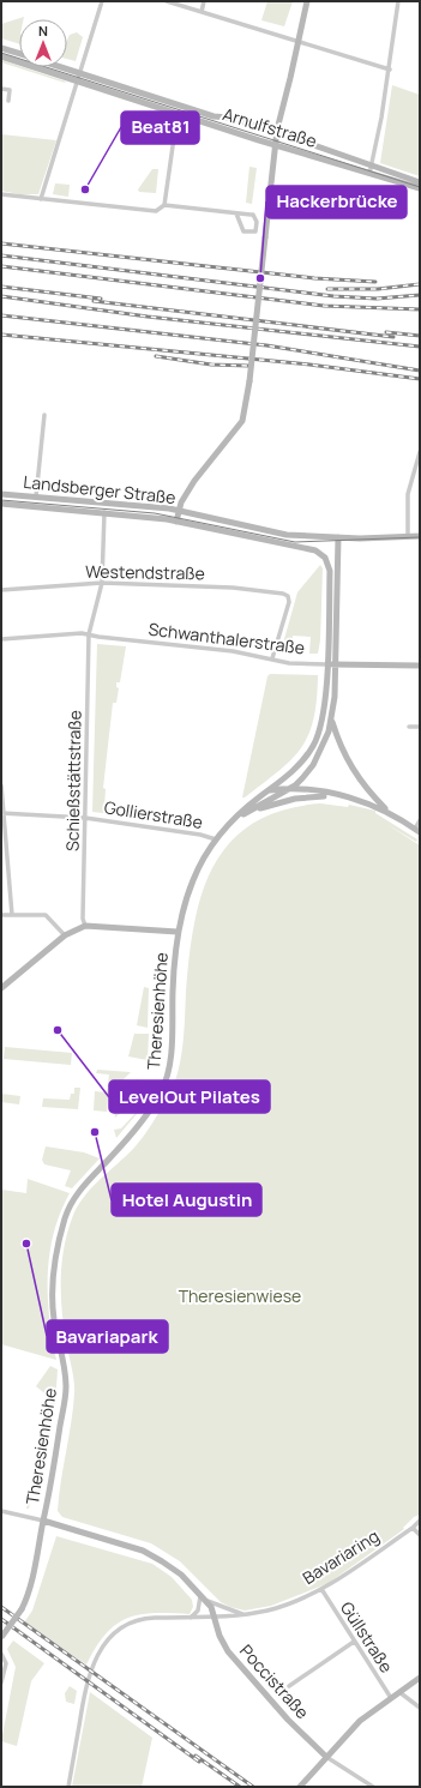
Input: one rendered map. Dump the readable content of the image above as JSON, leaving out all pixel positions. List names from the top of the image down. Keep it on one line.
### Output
{"streets":{"main road":["Arnulfstraße","Landsberger Straße","Schwanthalerstraße","Theresienhöhe","Poccistraße"],"street":["Westendstraße","Schießstättstraße","Gollierstraße","Bavariaring","Güllstraße"]},"crossings":[["Landsberger Straße","Schwanthalerstraße"],["Landsberger Straße","Schießstättstraße"],["Landsberger Straße","Theresienhöhe"],["Westendstraße","Schwanthalerstraße"],["Westendstraße","Schießstättstraße"],["Schwanthalerstraße","Schießstättstraße"],["Schwanthalerstraße","Theresienhöhe"],["Schießstättstraße","Gollierstraße"],["Gollierstraße","Theresienhöhe"],["Bavariaring","Güllstraße"],["Bavariaring","Poccistraße"]],"parks":["Theresienwiese"],"places":["Beat81","Hackerbrücke","LevelOut Pilates","Hotel Augustin","Bavariapark"],"north":"top"}
